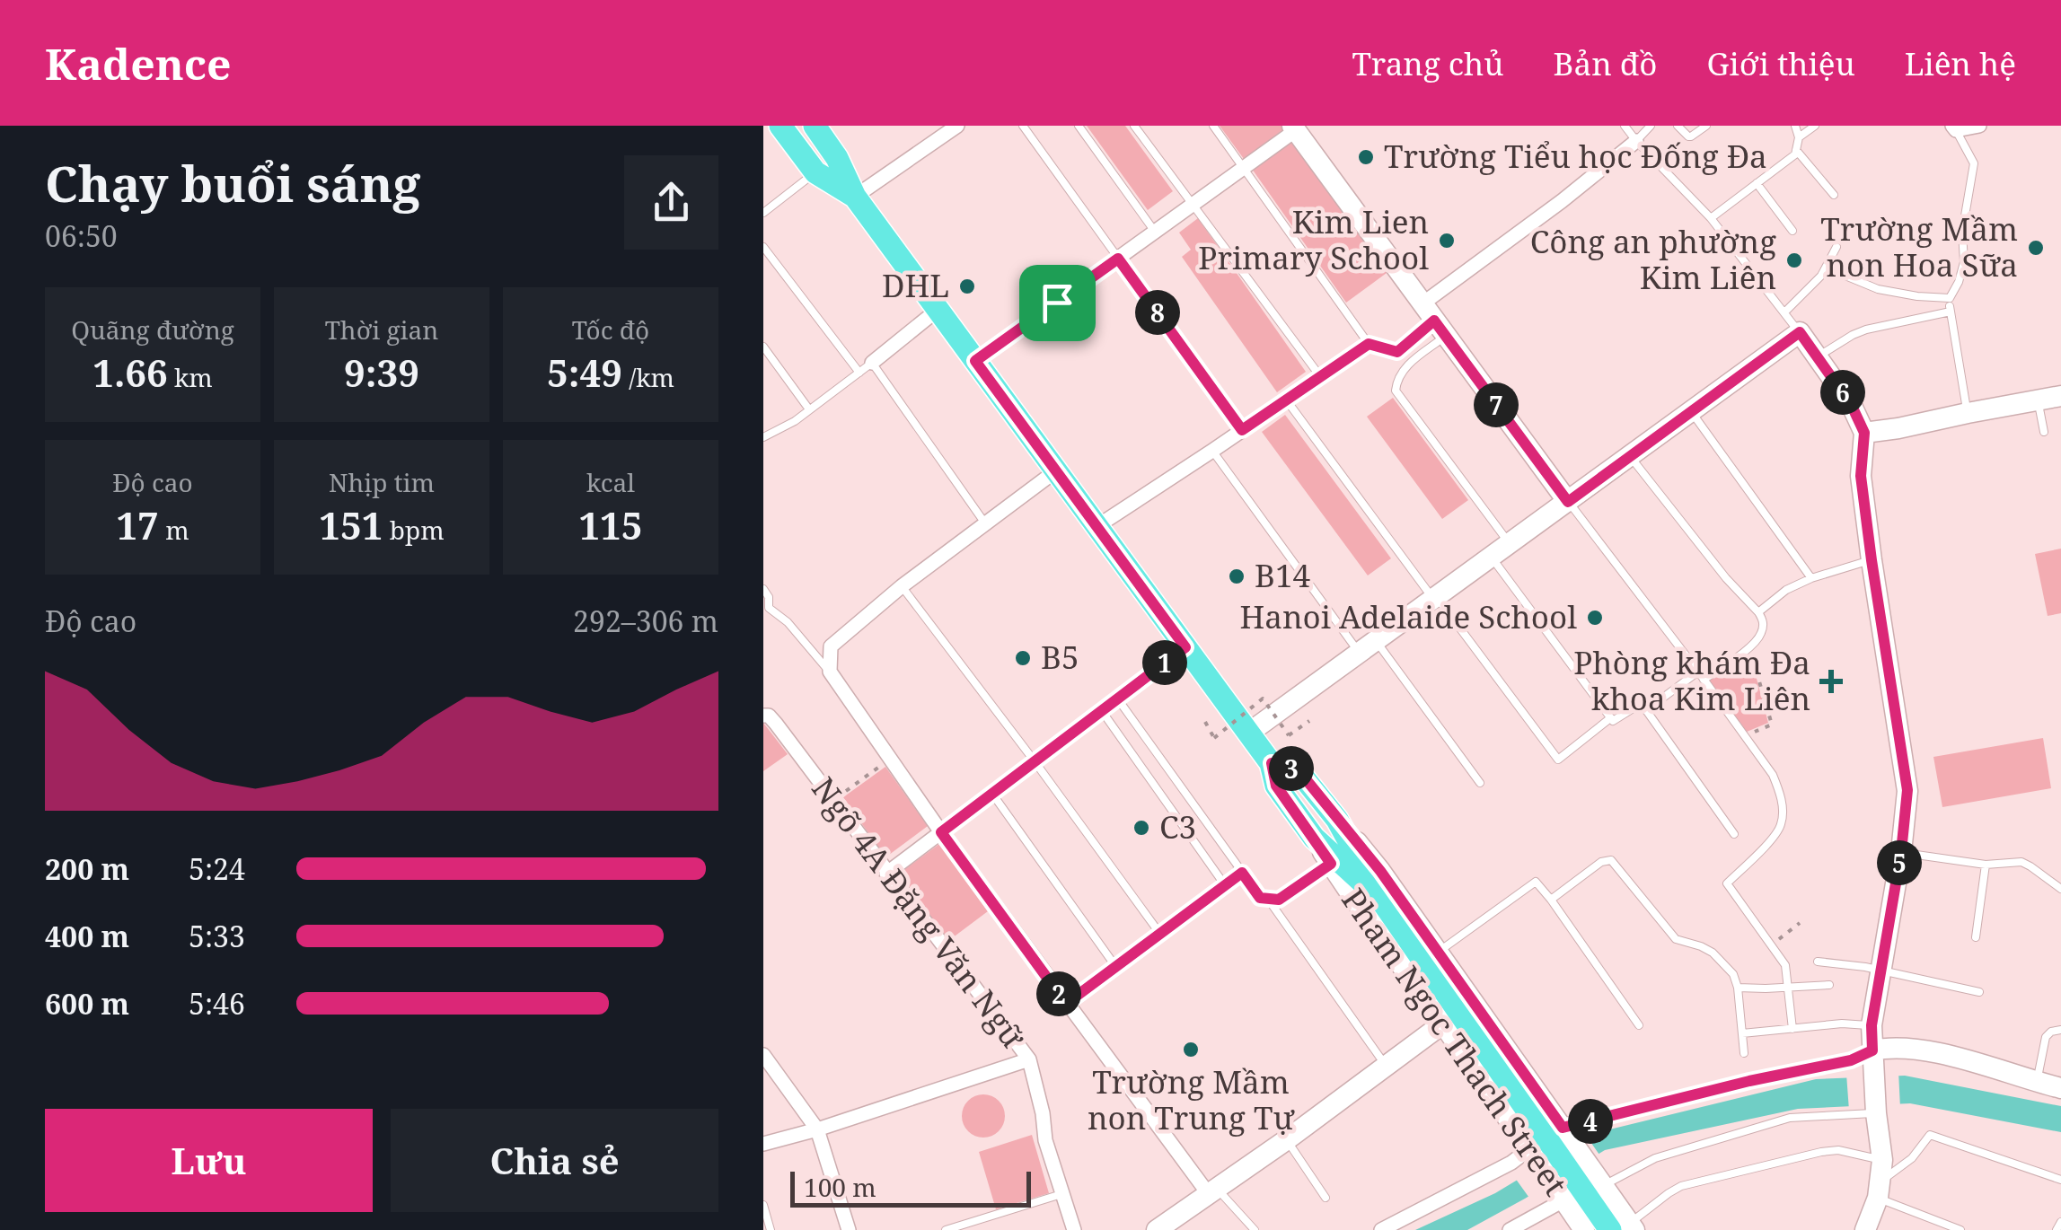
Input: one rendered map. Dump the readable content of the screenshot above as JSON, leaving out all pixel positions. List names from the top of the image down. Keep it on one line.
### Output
{"streets":{"main road":["Pham Ngoc Thach Street"],"street":["Ngõ 4A Đặng Văn Ngữ"]},"places":{"other":["Trường Tiểu học Đống Đa","Kim Lien Primary School","Trường Mầm non Hoa Sữa","Công an phường Kim Liên","DHL","B14","Hanoi Adelaide School","B5","C3","Trường Mầm non Trung Tự"],"health":["Phòng khám Đa khoa Kim Liên"]},"scale_bar":"100 m","page":{"header":"Kadence","nav":["Trang chủ","Bản đồ","Giới thiệu","Liên hệ"],"heading":["Chạy buổi sáng","06:50"],"stats":[["Quãng đường","1.66 km"],["Thời gian","9:39"],["Tốc độ","5:49 /km"],["Độ cao","17 m"],["Nhịp tim","151 bpm"],["kcal","115"]],"pins":["8","6","7","1","3","5","2","4"],"chart":["Độ cao","292–306 m"],"list":[{"name":"200 m","note":"5:24"},{"name":"400 m","note":"5:33"},{"name":"600 m","note":"5:46"}],"buttons":["Lưu","Chia sẻ"],"scale":"100 m"}}
